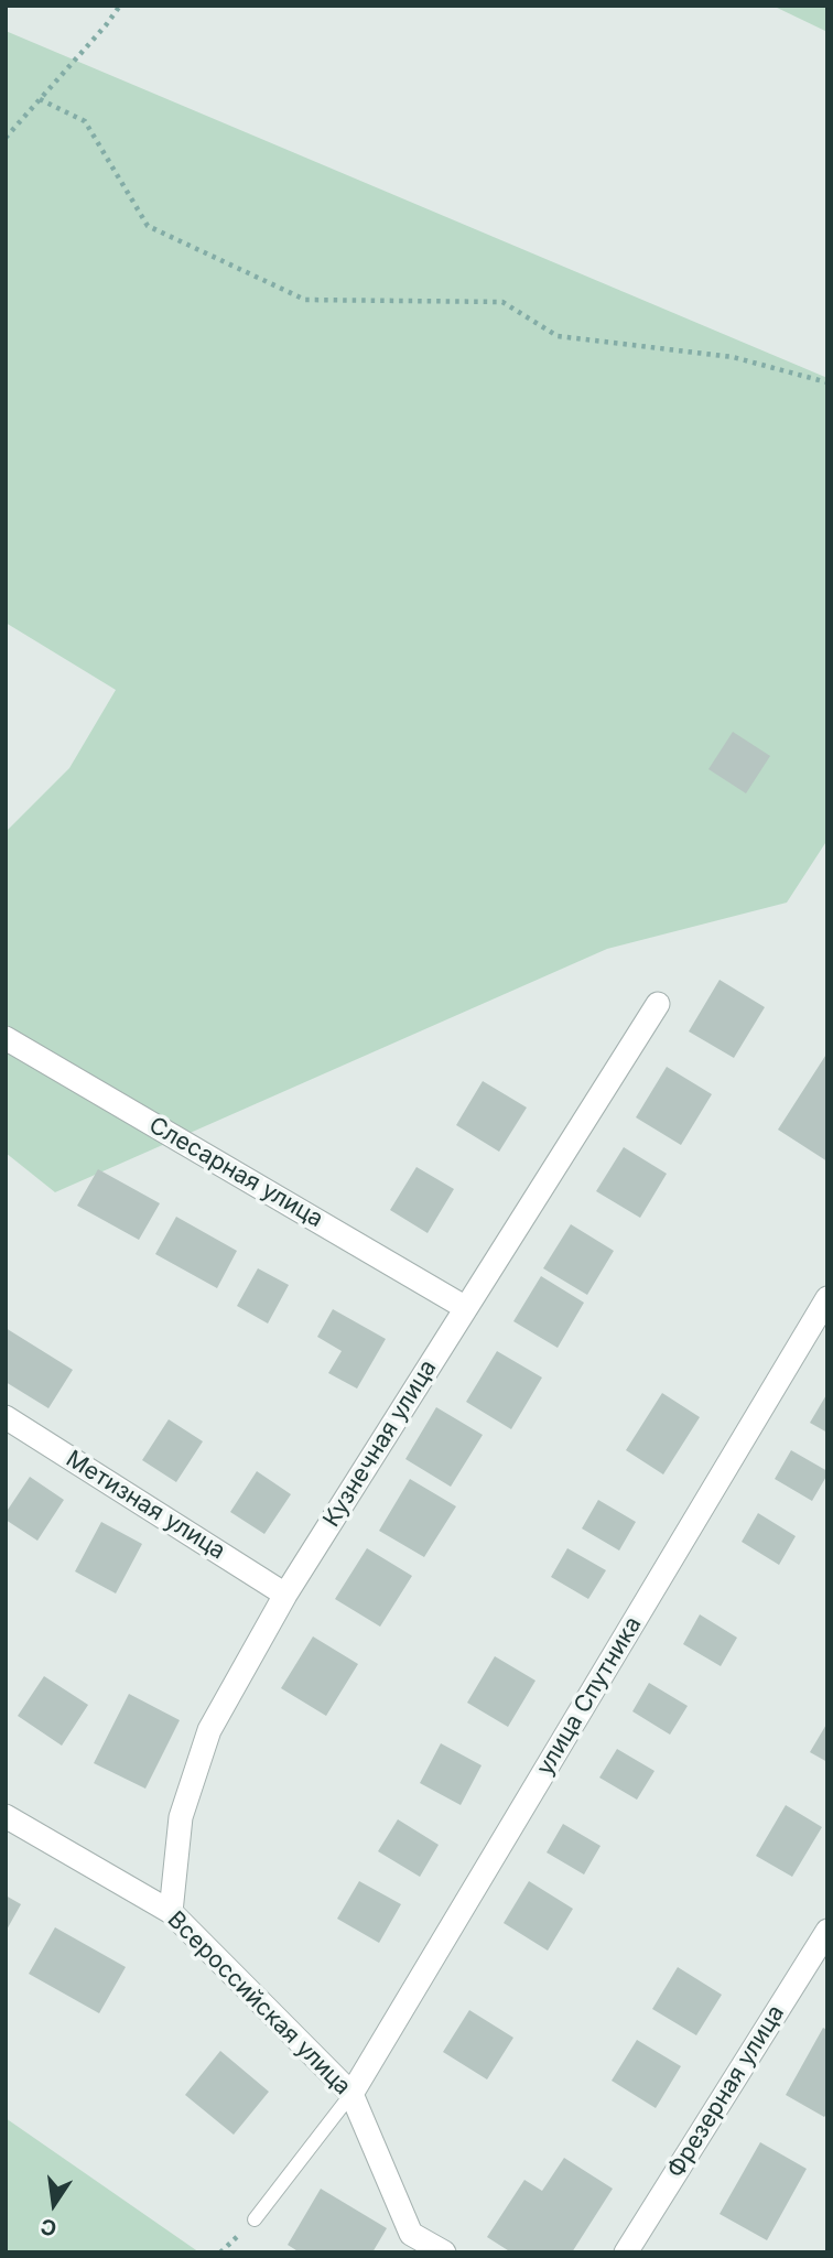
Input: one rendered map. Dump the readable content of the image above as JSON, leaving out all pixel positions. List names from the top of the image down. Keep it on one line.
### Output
{"streets":{"street":["Слесарная улица","Кузнечная улица","Метизная улица","улица Спутника","Всероссийская улица","Фрезерная улица"]},"crossings":[["Слесарная улица","Кузнечная улица"],["Кузнечная улица","Метизная улица"],["Кузнечная улица","Всероссийская улица"],["улица Спутника","Всероссийская улица"]],"north":"bottom"}
